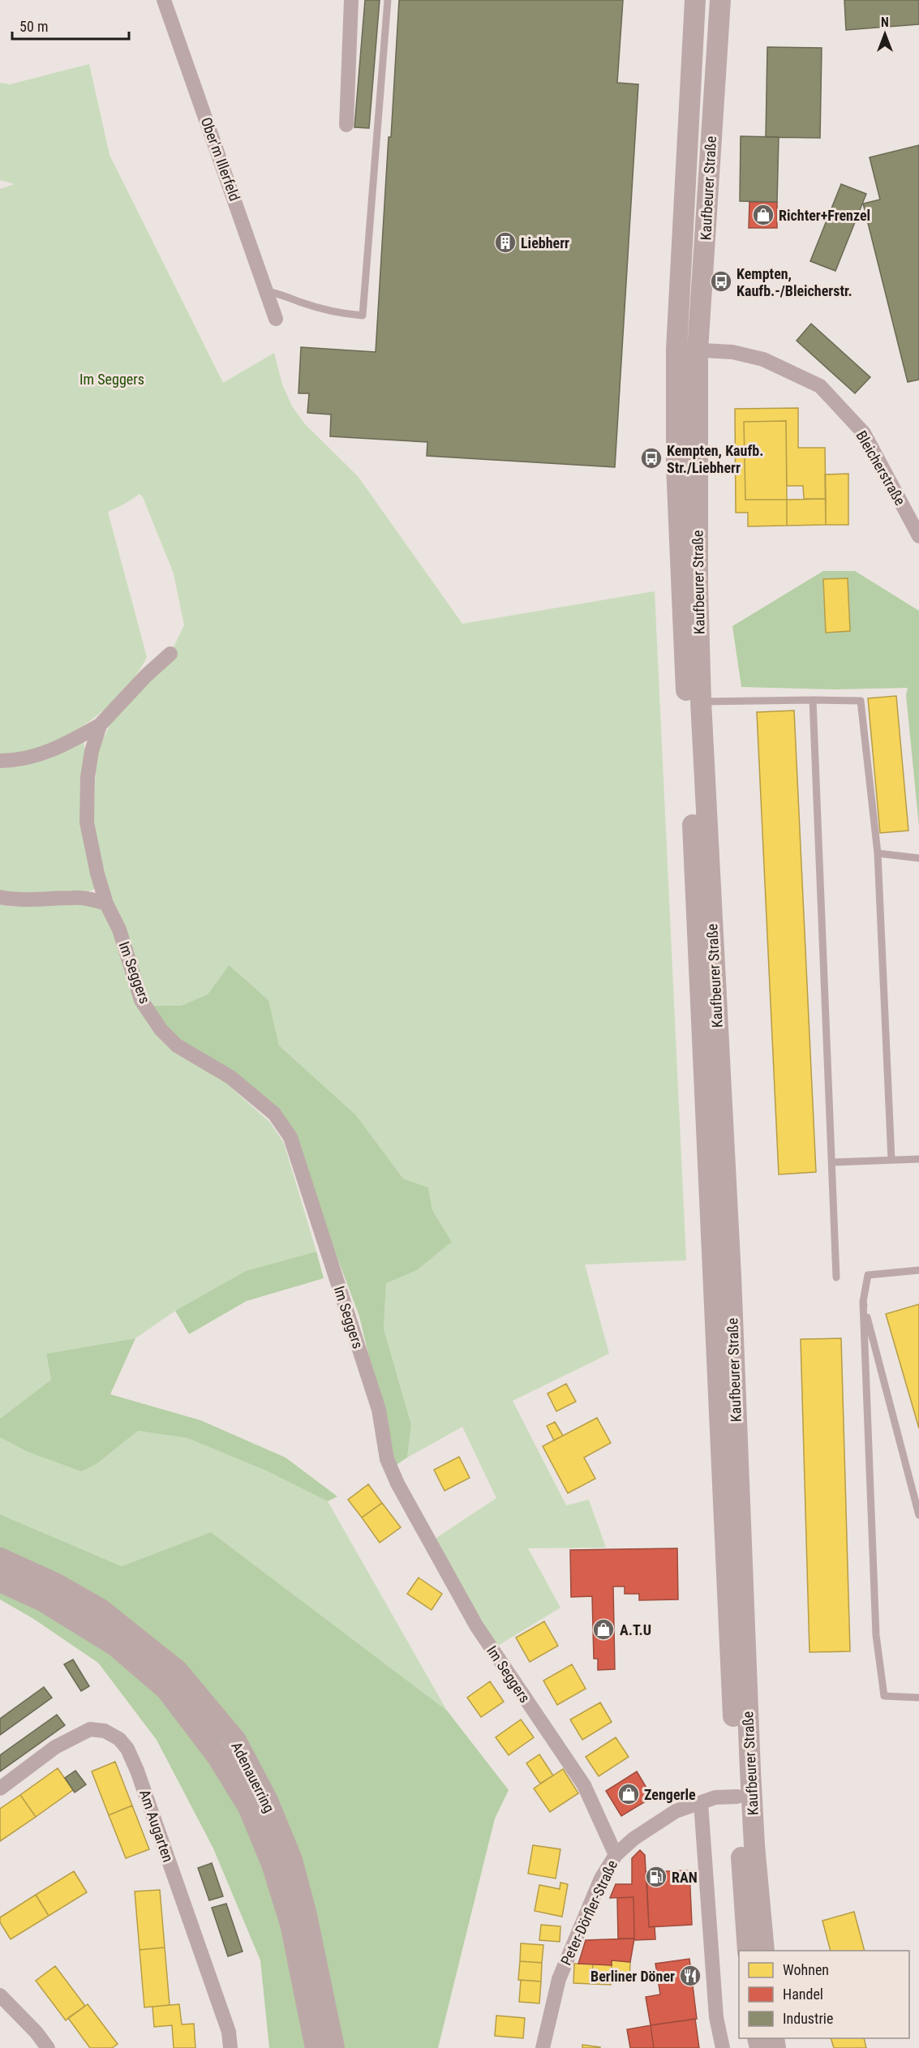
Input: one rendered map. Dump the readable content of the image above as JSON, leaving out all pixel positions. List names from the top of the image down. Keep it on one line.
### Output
{"streets":{"main road":["Kaufbeurer Straße","Adenauerring"],"street":["Ober'm Illerfeld","Bleicherstraße","Im Seggers","Am Augarten","Peter-Dörfler-Straße"]},"crossings":[["Kaufbeurer Straße","Bleicherstraße"],["Kaufbeurer Straße","Peter-Dörfler-Straße"],["Im Seggers","Peter-Dörfler-Straße"]],"parks":["Im Seggers"],"places":{"shop":["Richter+Frenzel","A.T.U","Zengerle"],"building":["Liebherr"],"bus stop":["Kempten, Kaufb.-/Bleicherstr.","Kempten, Kaufb. Str./Liebherr"],"fuel station":["RAN"],"restaurant":["Berliner Döner"]},"legend":["Wohnen","Handel","Industrie"],"scale_bar":"50 m","north":"top"}
